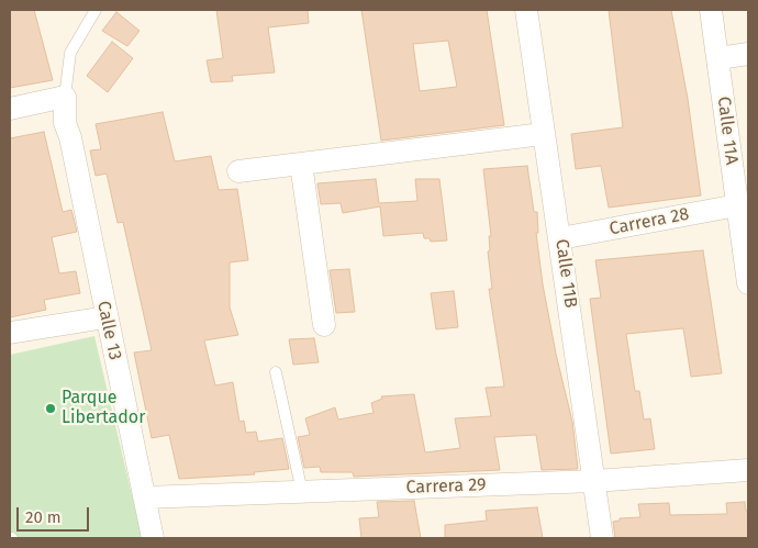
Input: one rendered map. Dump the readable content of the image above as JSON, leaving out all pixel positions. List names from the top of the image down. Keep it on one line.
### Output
{"streets":{"street":["Calle 11A","Carrera 28","Calle 11B","Calle 13","Carrera 29"]},"crossings":[["Calle 11A","Carrera 28"],["Carrera 28","Calle 11B"],["Calle 11B","Carrera 29"],["Calle 13","Carrera 29"]],"places":["Parque Libertador"],"scale_bar":"20 m"}
